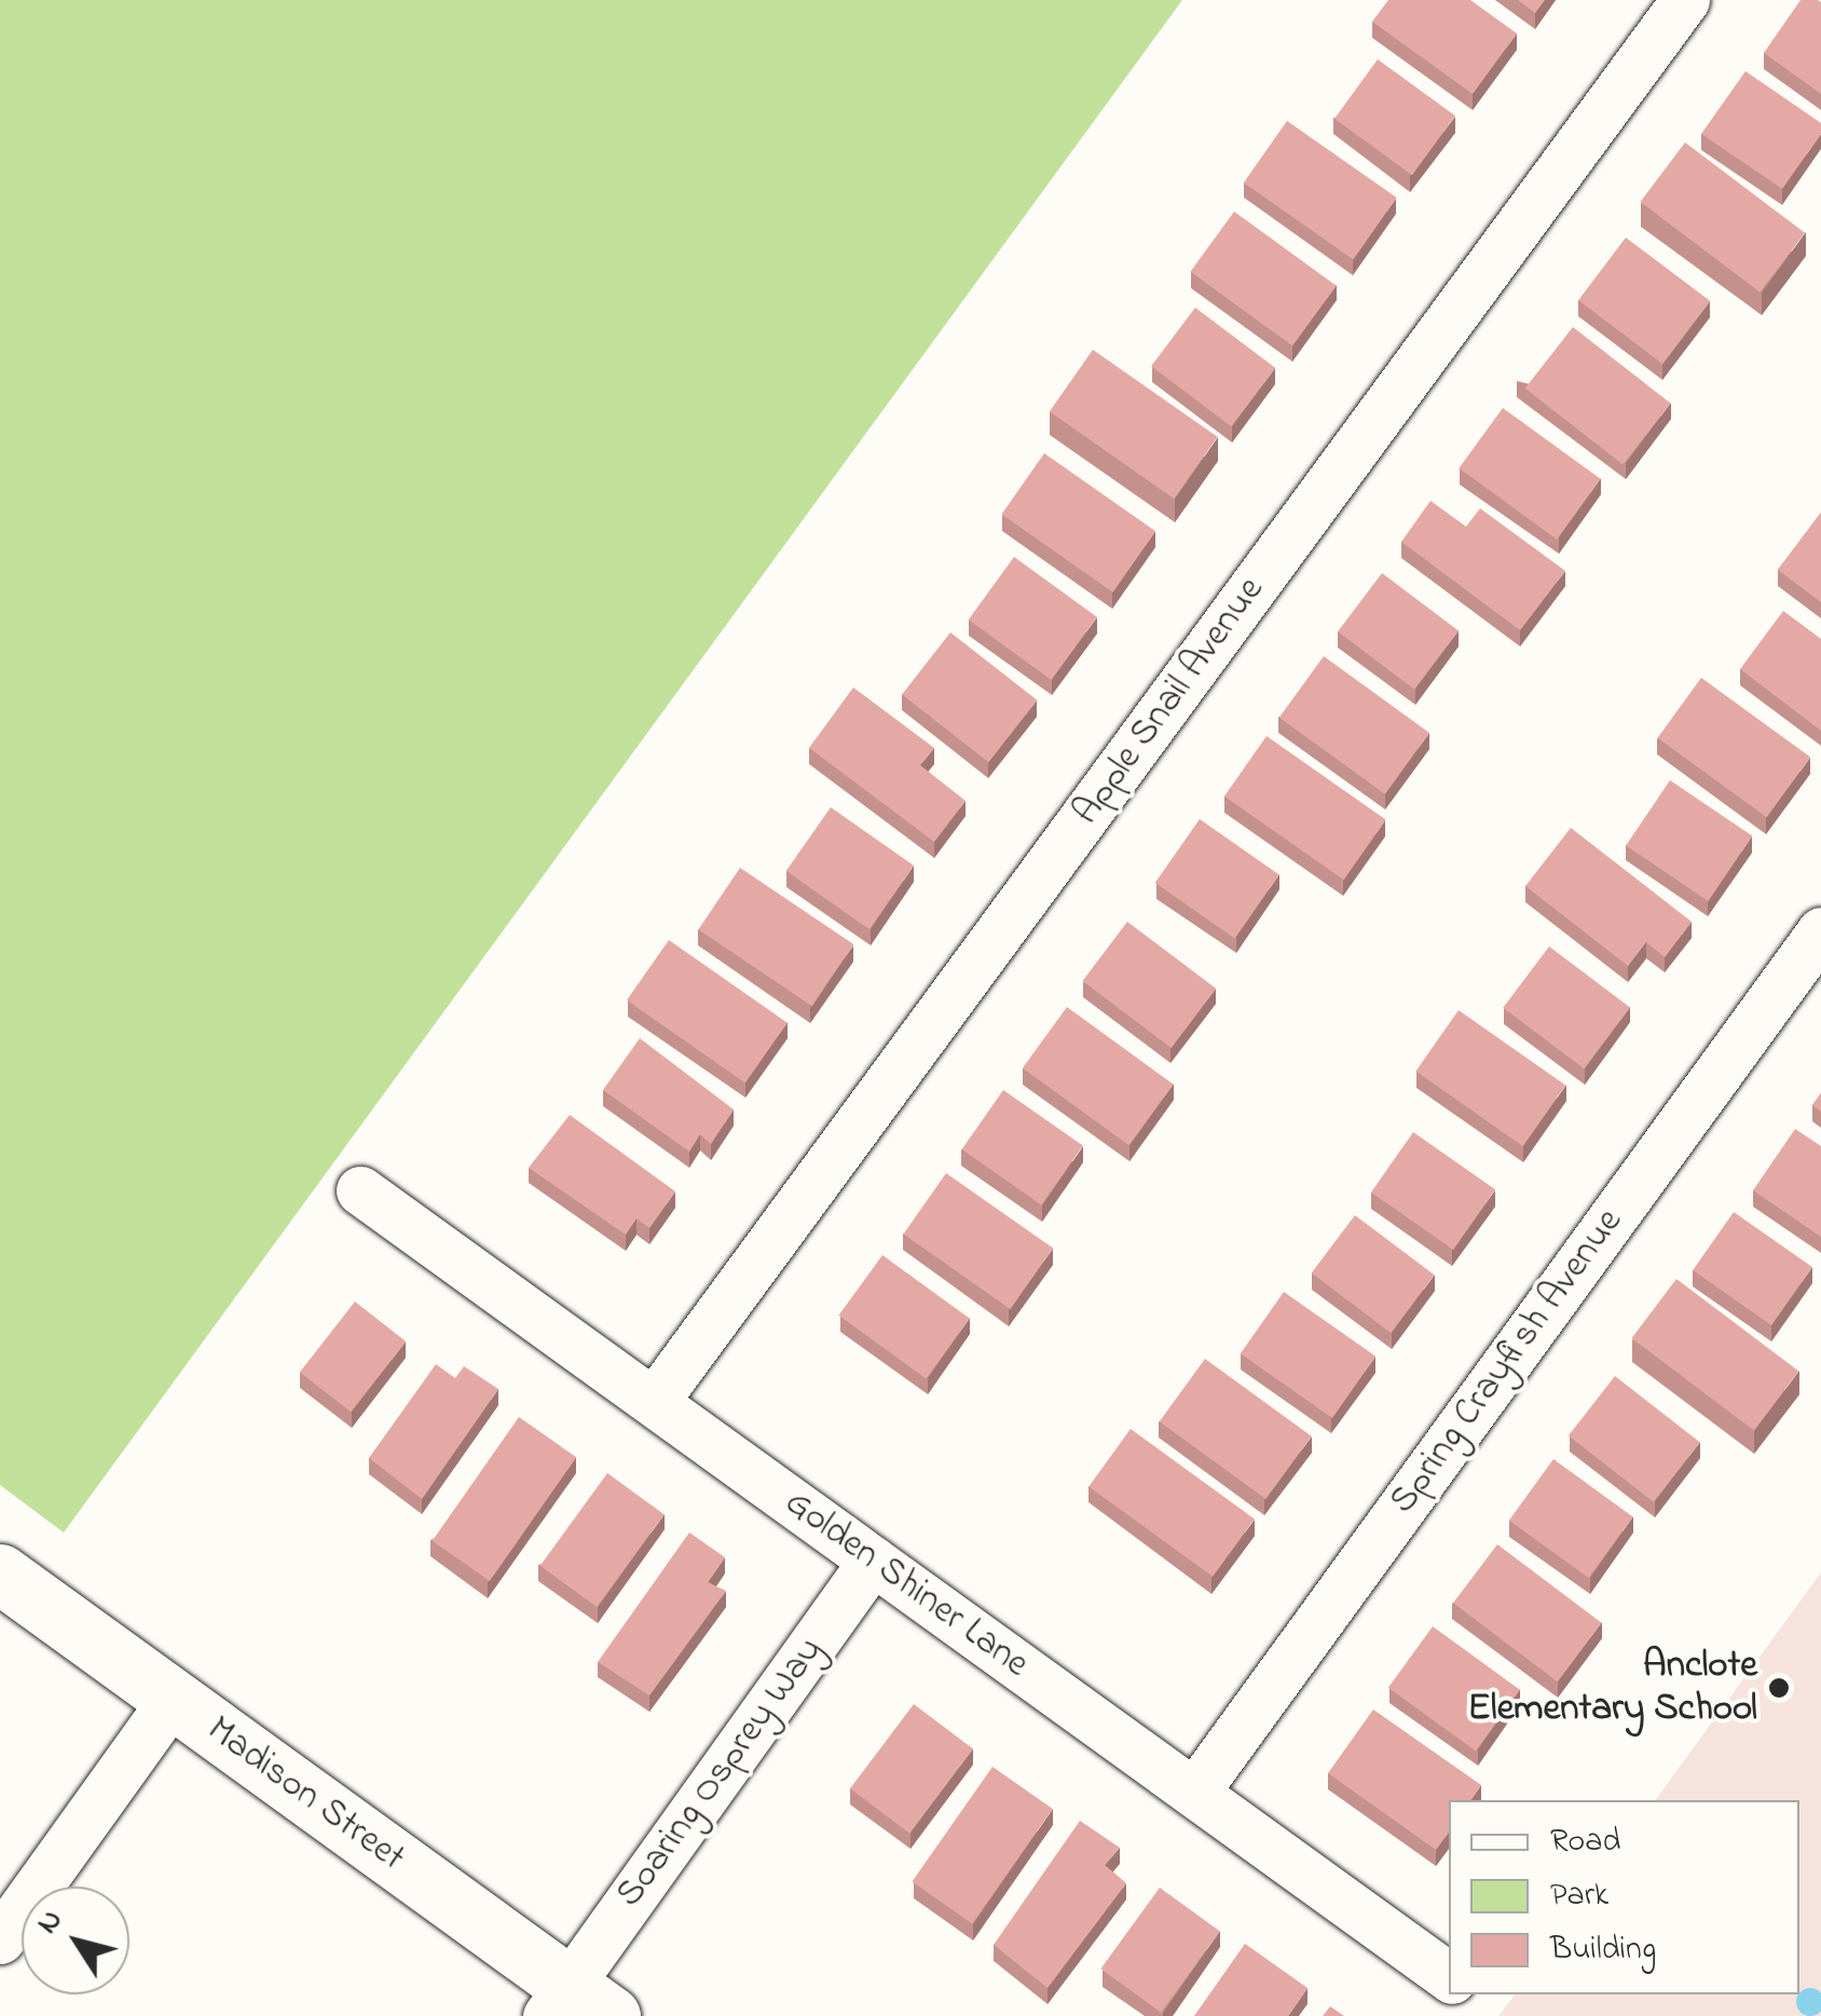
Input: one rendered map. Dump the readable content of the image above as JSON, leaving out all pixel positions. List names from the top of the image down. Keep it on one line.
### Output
{"streets":{"street":["Apple Snail Avenue","Spring Crayfish Avenue","Golden Shiner Lane","Soaring Osprey Way","Madison Street"]},"crossings":[["Apple Snail Avenue","Golden Shiner Lane"],["Spring Crayfish Avenue","Golden Shiner Lane"],["Golden Shiner Lane","Soaring Osprey Way"],["Soaring Osprey Way","Madison Street"]],"places":["Anclote Elementary School"],"legend":["Road","Park","Building"],"north":"top left"}
